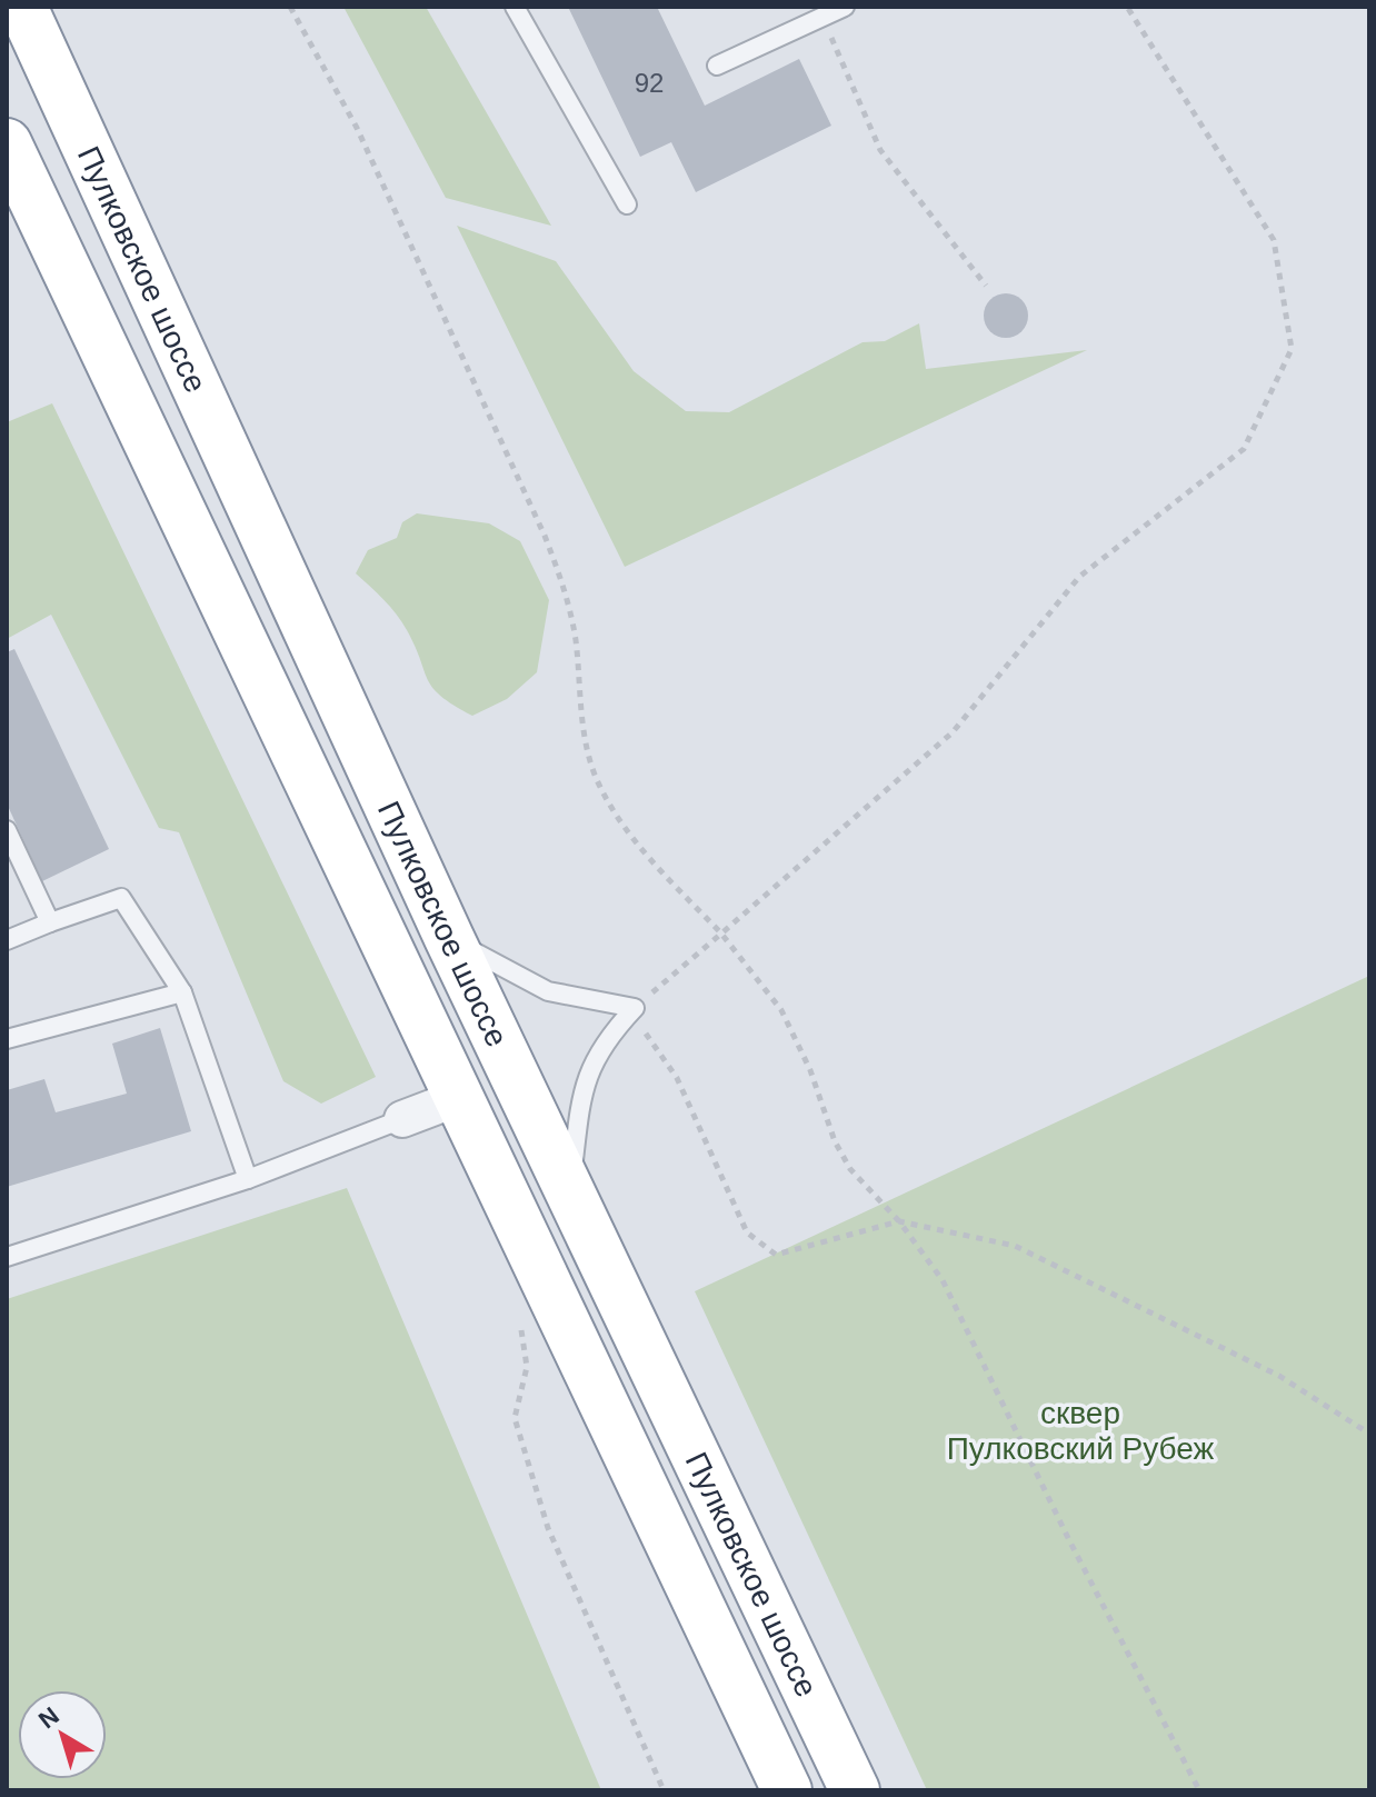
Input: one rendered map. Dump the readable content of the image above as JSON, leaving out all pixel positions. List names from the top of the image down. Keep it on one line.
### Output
{"streets":{"highway":["Пулковское шоссе"]},"parks":["сквер Пулковский Рубеж"],"house_numbers":["92"],"north":"top left"}
